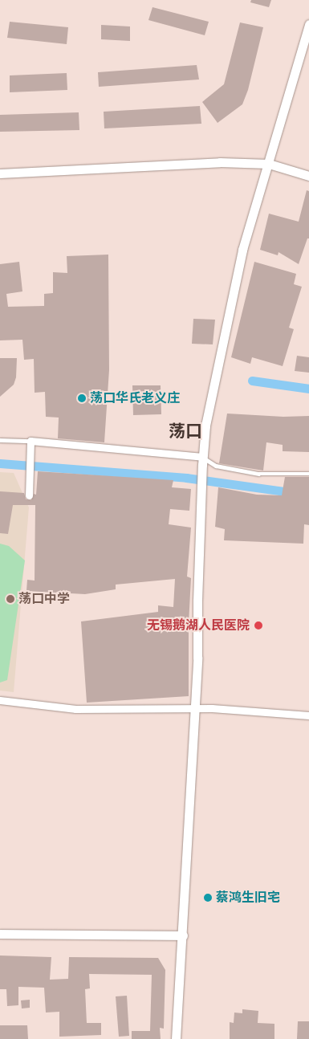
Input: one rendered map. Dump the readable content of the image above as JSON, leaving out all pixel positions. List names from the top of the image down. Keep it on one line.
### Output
{"districts":["荡口"],"places":["荡口华氏老义庄","荡口中学","无锡鹅湖人民医院","蔡鸿生旧宅"]}
